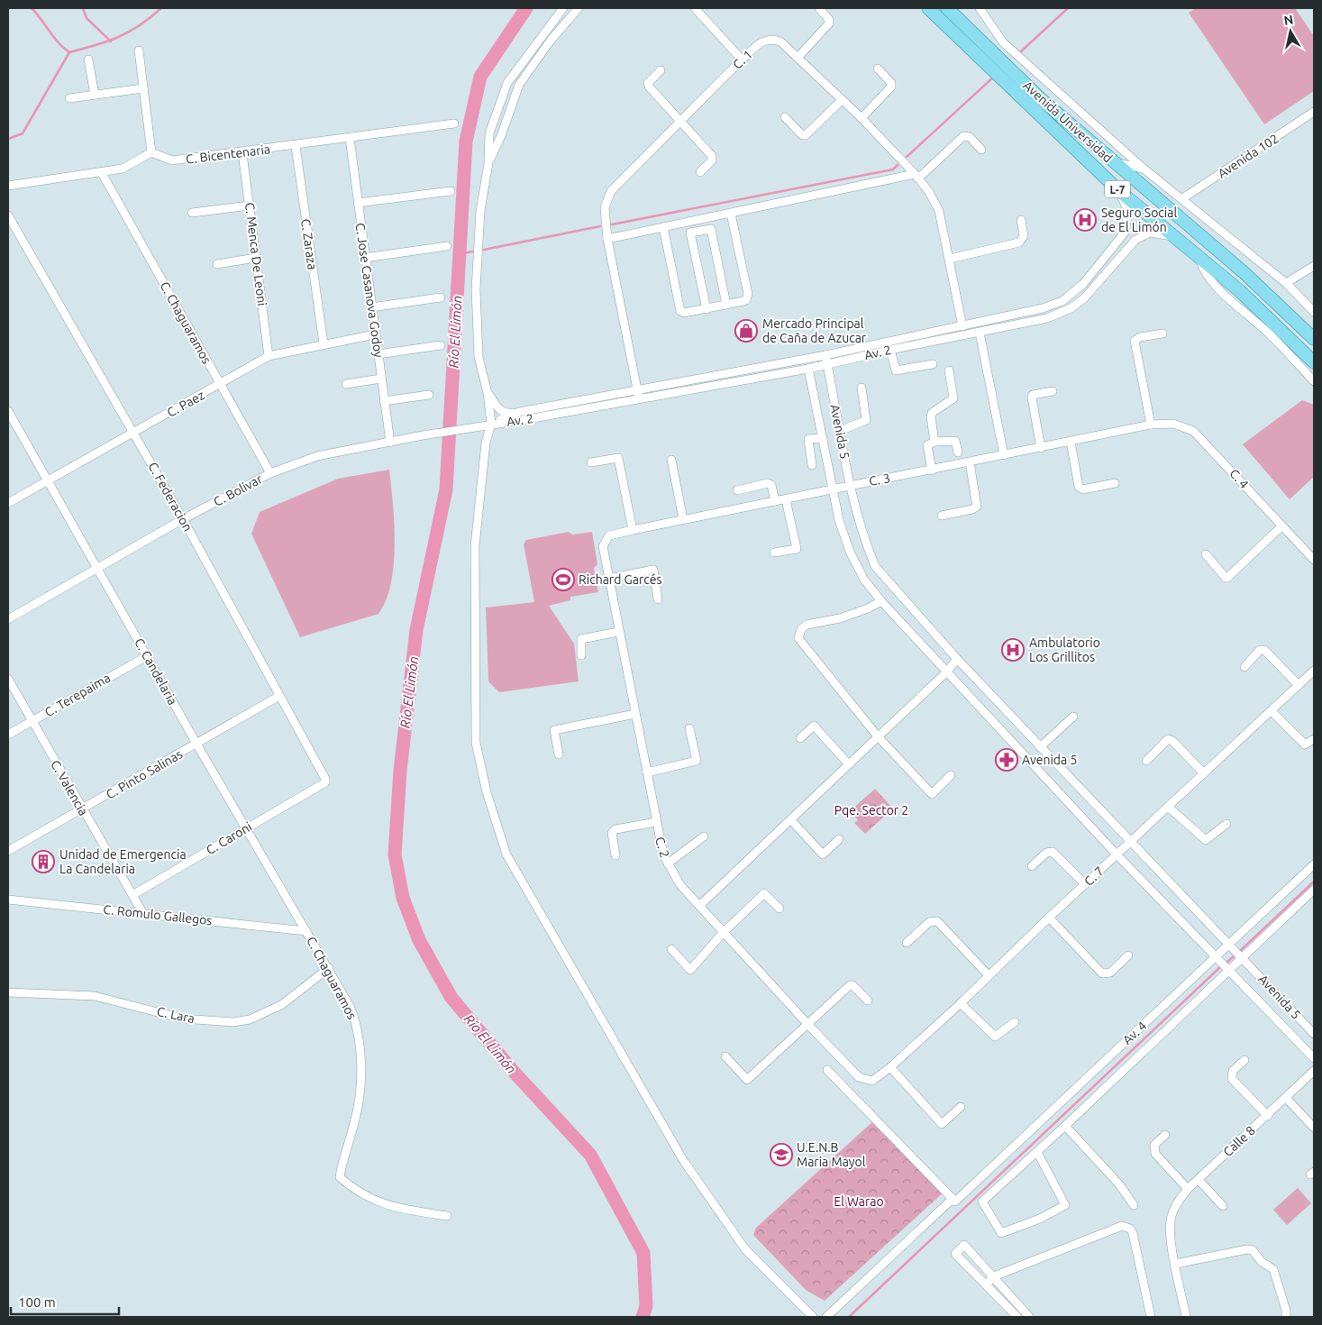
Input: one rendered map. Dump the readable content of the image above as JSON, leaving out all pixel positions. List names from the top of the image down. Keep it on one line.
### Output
{"streets":{"main road":["Avenida Universidad","L-7"],"street":["C. 1","C. Bicentenaria","Avenida 102","C. Zaraza","C. Menca De Leoni","C. Jose Casanova Godoy","C. Chaguaramos","Av. 2","C. Paez","Avenida 5","C. 4","C. 3","C. Bolivar","C. Federacion","C. Candelaria","C. Terepaima","C. Pinto Salinas","C. Valencia","C. Caroni","C. 2","C. 7","C. Romulo Gallegos","C. Lara","Av. 4","Calle 8"]},"crossings":[["C. 1","Av. 2"],["Avenida Universidad","Avenida 102"],["Avenida Universidad","Av. 2"],["C. Bicentenaria","C. Zaraza"],["C. Bicentenaria","C. Menca De Leoni"],["C. Bicentenaria","C. Jose Casanova Godoy"],["C. Zaraza","C. Paez"],["C. Menca De Leoni","C. Paez"],["C. Jose Casanova Godoy","C. Paez"],["C. Jose Casanova Godoy","C. Bolivar"],["C. Chaguaramos","C. Paez"],["C. Chaguaramos","C. Bolivar"],["C. Chaguaramos","C. Candelaria"],["C. Chaguaramos","C. Romulo Gallegos"],["C. Chaguaramos","C. Lara"],["Av. 2","Avenida 5"],["Av. 2","C. Bolivar"],["C. Paez","C. Federacion"],["C. Paez","C. Candelaria"],["Avenida 5","C. 3"],["Avenida 5","C. 7"],["Avenida 5","Av. 4"],["C. 4","C. 3"],["C. 3","C. 2"],["C. Bolivar","C. Federacion"],["C. Bolivar","C. Candelaria"],["C. Federacion","C. Pinto Salinas"],["C. Federacion","C. Caroni"],["C. Candelaria","C. Terepaima"],["C. Candelaria","C. Pinto Salinas"],["C. Candelaria","C. Caroni"],["C. Candelaria","C. Romulo Gallegos"],["C. Terepaima","C. Valencia"],["C. Pinto Salinas","C. Valencia"],["C. Valencia","C. Caroni"],["C. Valencia","C. Romulo Gallegos"],["C. 2","C. 7"]],"water":["Río El Limón"],"parks":["Pqe. Sector 2","El Warao"],"places":{"hospital":["Seguro Social de El Limón","Ambulatorio Los Grillitos"],"shop":["Mercado Principal de Caña de Azucar"],"sports":["Richard Garcés"],"pharmacy":["Avenida 5"],"building":["Unidad de Emergencia La Candelaria"],"school or university":["U.E.N.B Maria Mayol"]},"scale_bar":"100 m","north":"top"}
